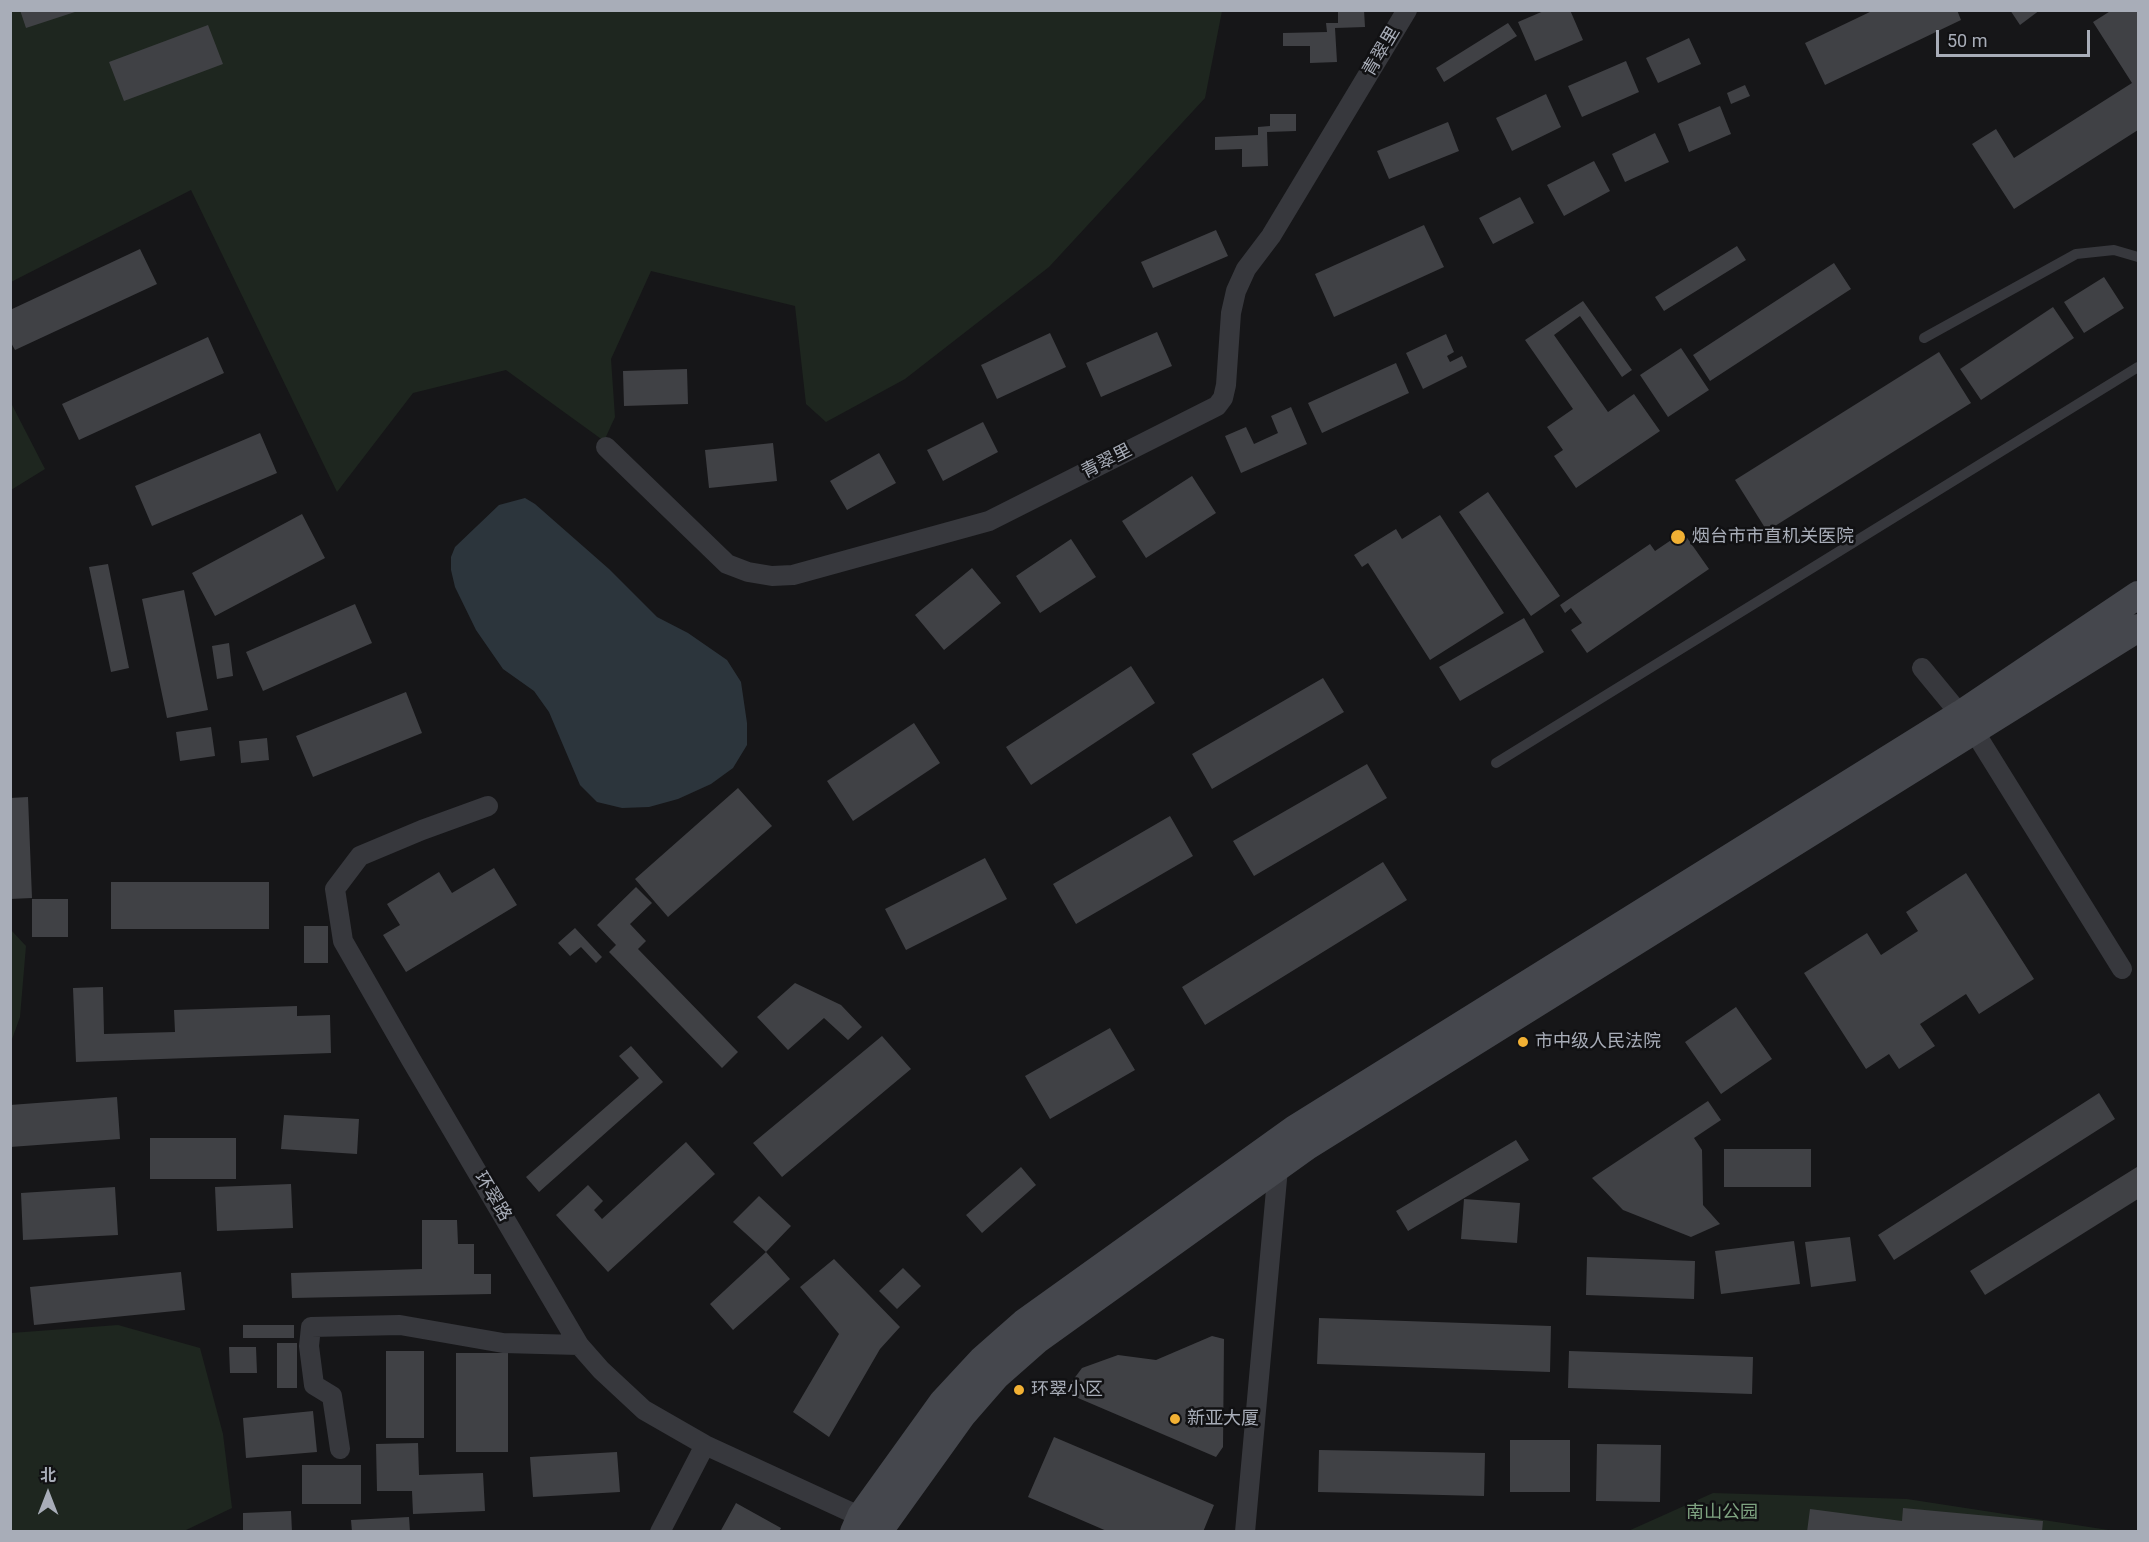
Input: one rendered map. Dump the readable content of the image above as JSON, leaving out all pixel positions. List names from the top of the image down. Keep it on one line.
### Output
{"streets":{"street":["青翠里","环翠路"]},"parks":["南山公园"],"places":["烟台市市直机关医院","市中级人民法院","环翠小区","新亚大厦"],"scale_bar":"50 m","north":"top"}
